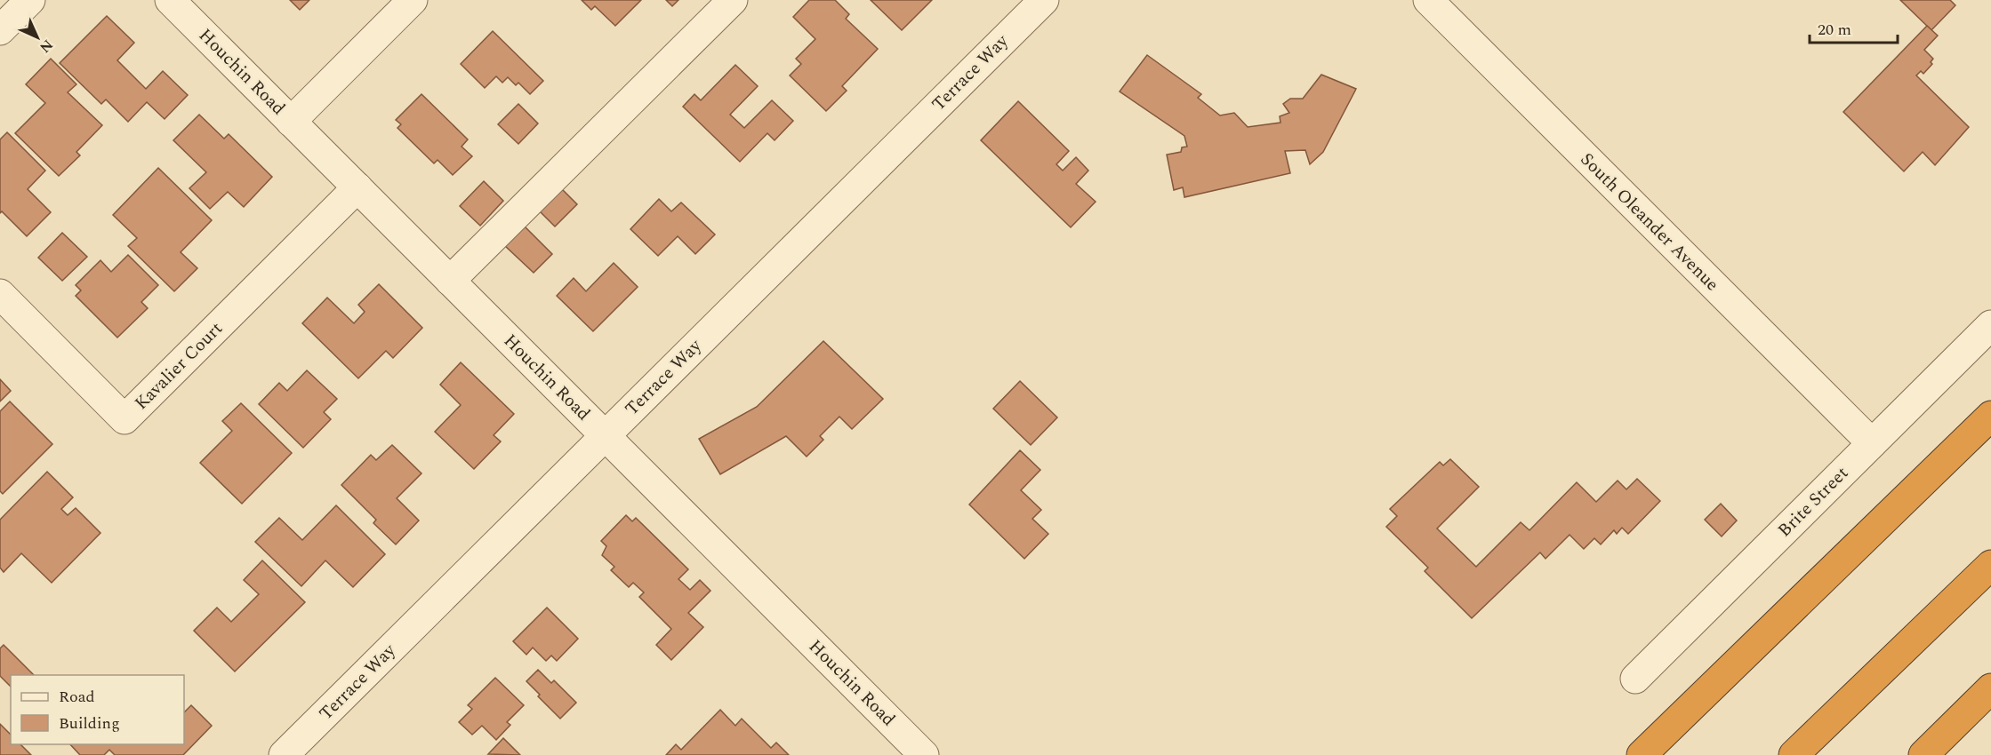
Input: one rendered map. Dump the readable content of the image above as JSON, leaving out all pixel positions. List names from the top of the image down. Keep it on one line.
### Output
{"streets":{"street":["Houchin Road","Terrace Way","South Oleander Avenue","Kavalier Court","Brite Street"]},"crossings":[["Houchin Road","Terrace Way"],["Houchin Road","Kavalier Court"],["South Oleander Avenue","Brite Street"]],"legend":["Road","Building"],"scale_bar":"20 m","north":"bottom right"}
